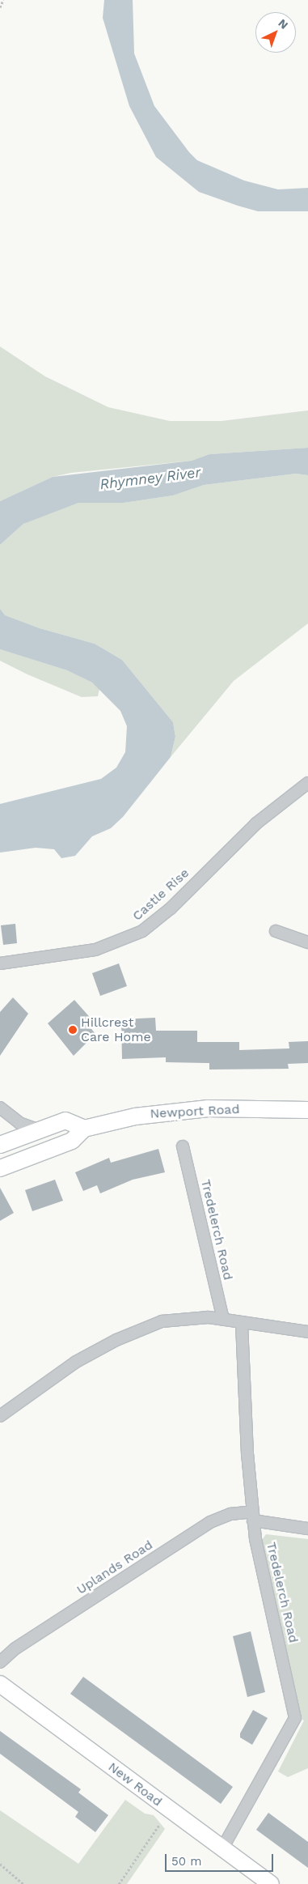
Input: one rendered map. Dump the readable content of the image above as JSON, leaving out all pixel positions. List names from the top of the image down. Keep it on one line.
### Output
{"streets":{"main road":["Newport Road","New Road"],"street":["Castle Rise","Tredelerch Road","Uplands Road"]},"crossings":[["Tredelerch Road","Uplands Road"],["Tredelerch Road","New Road"]],"water":["Rhymney River"],"places":["Hillcrest Care Home"],"scale_bar":"50 m","north":"top right"}
